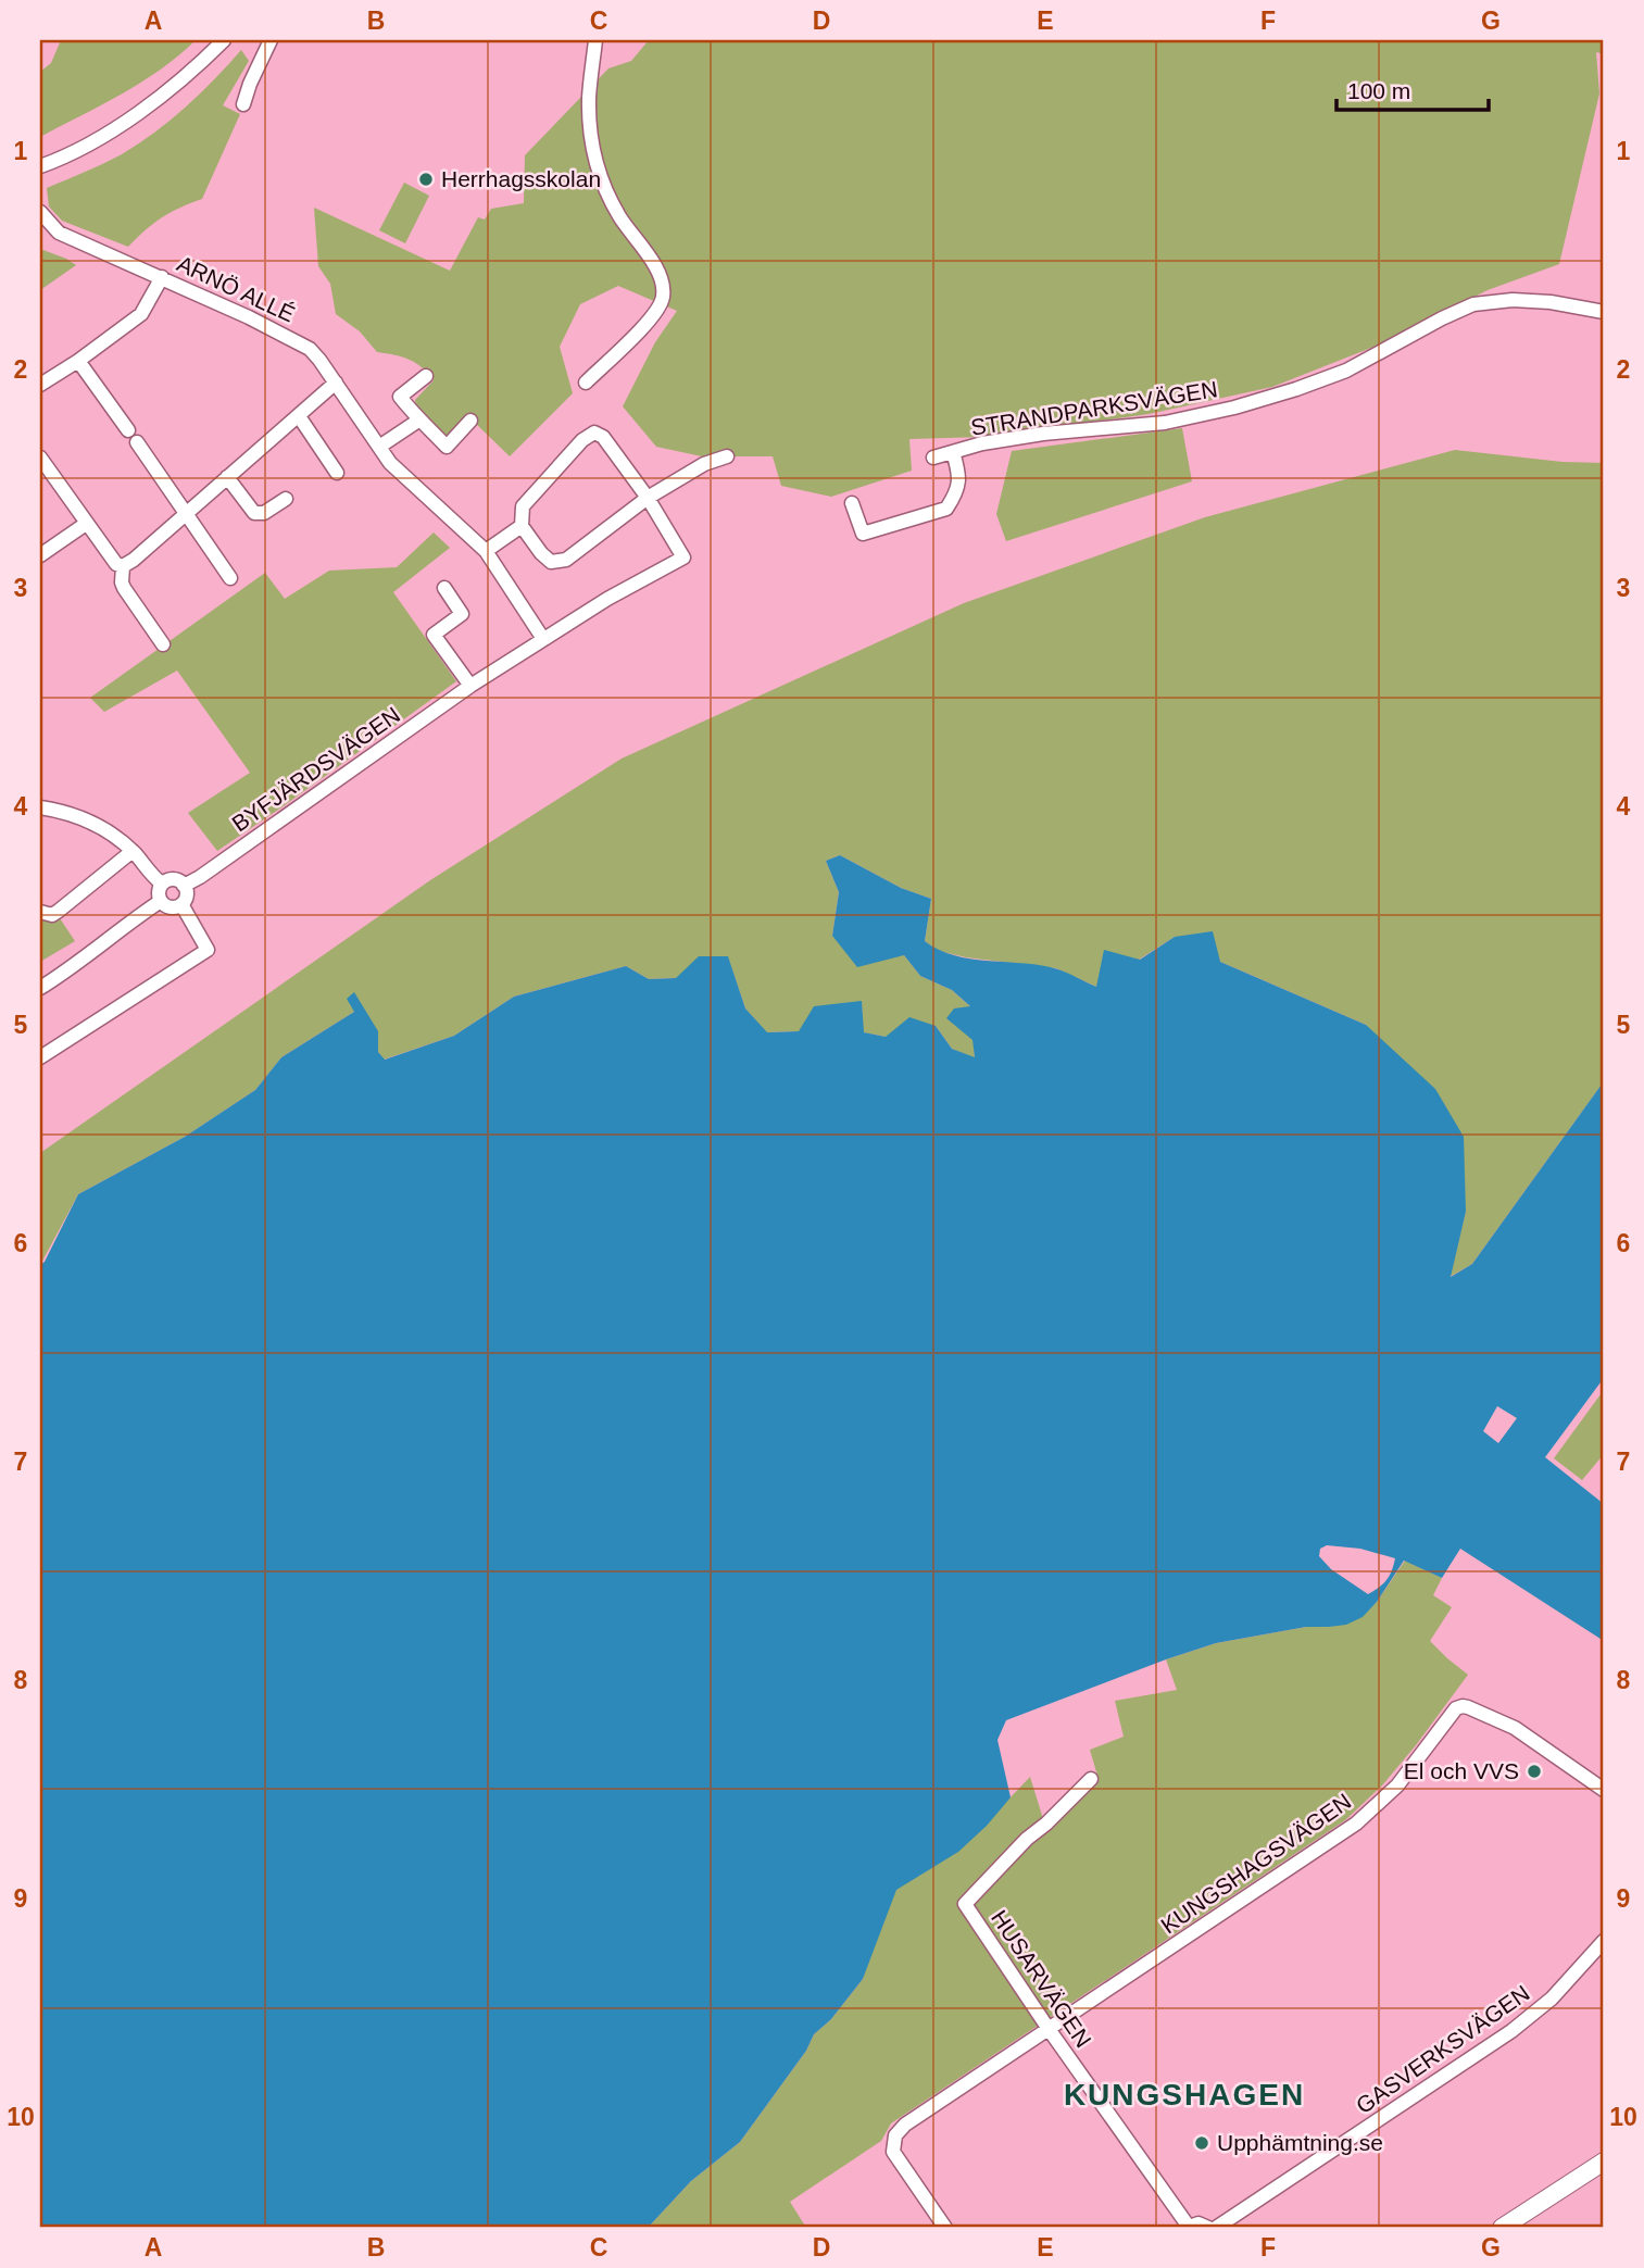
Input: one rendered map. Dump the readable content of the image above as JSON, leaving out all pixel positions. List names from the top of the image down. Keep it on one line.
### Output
{"streets":{"street":["ARNÖ ALLÉ","STRANDPARKSVÄGEN","BYFJÄRDSVÄGEN","KUNGSHAGSVÄGEN","HUSARVÄGEN","GASVERKSVÄGEN"]},"crossings":[["ARNÖ ALLÉ","BYFJÄRDSVÄGEN"],["KUNGSHAGSVÄGEN","HUSARVÄGEN"]],"districts":["KUNGSHAGEN"],"places":["Herrhagsskolan","El och VVS","Upphämtning.se"],"scale_bar":"100 m","grid":{"columns":["A","B","C","D","E","F","G"],"rows":["1","2","3","4","5","6","7","8","9","10"]}}
